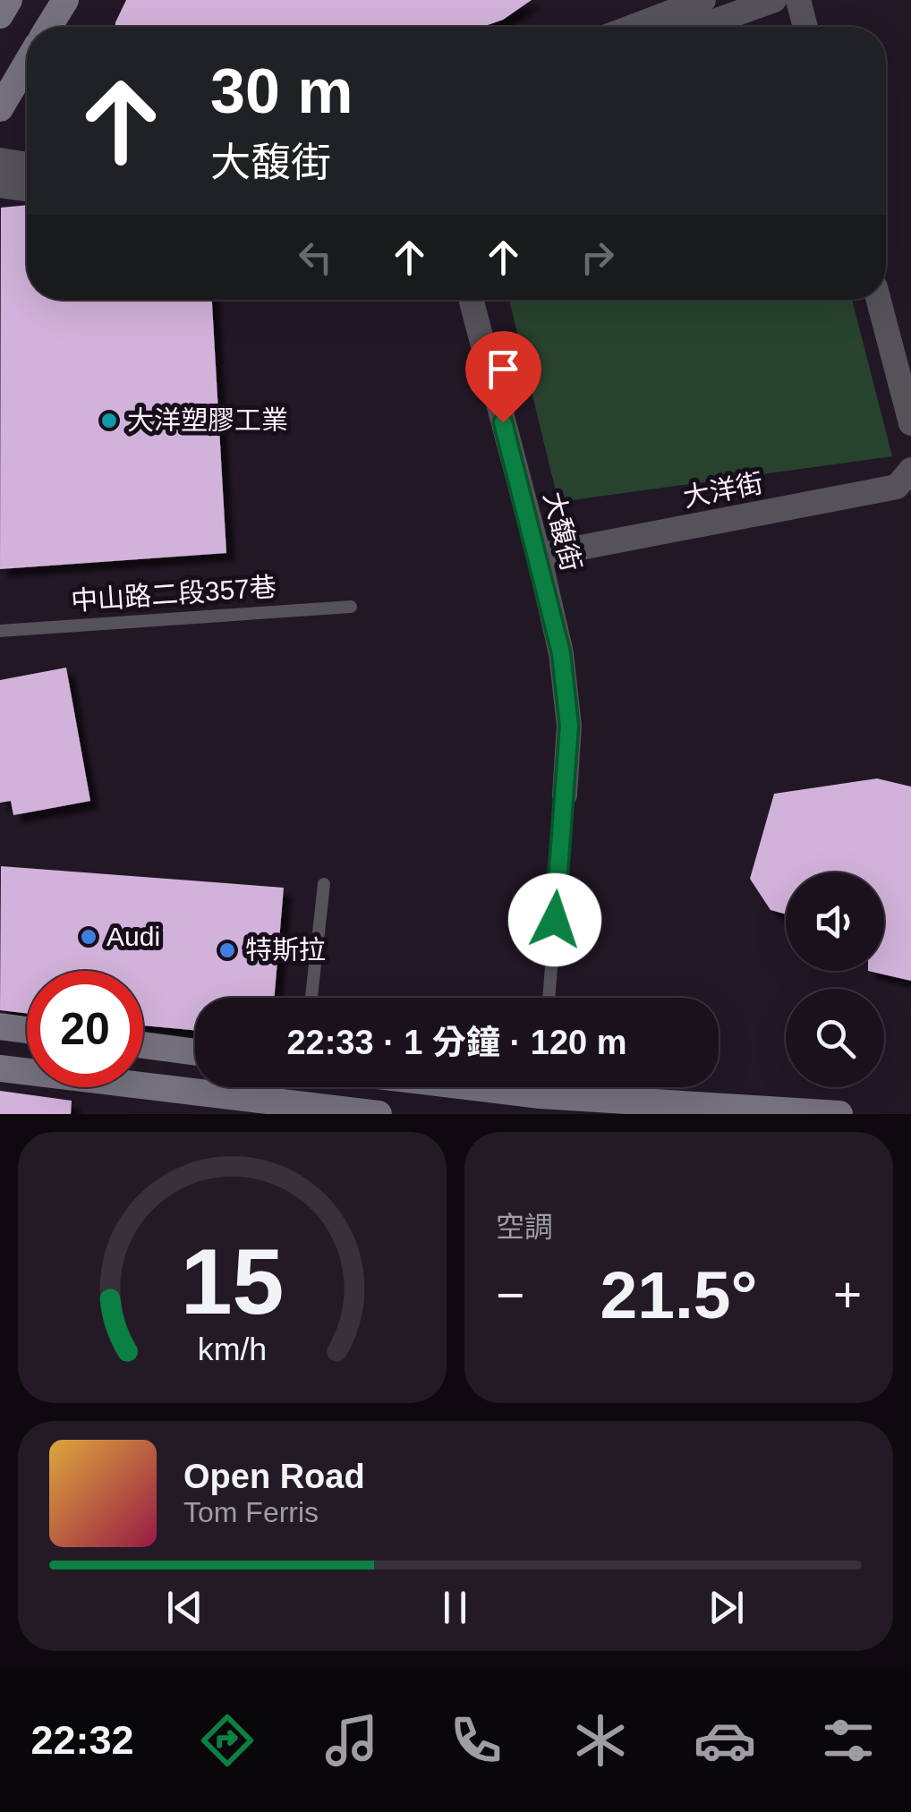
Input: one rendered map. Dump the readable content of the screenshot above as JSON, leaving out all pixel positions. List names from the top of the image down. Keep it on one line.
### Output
{"streets":{"street":["大洋街","大馥街"],"lane":["中山路二段357巷"]},"crossings":[["大洋街","大馥街"]],"places":["大洋塑膠工業","Audi","特斯拉"],"page":{"turn":["30 m","大馥街"],"limit":"20","trip":"22:33 · 1 分鐘 · 120 m","tile":"空調","heat":["−","21.5°","+"],"song":["Open Road","Tom Ferris"],"tabs":"22:32","gauge":["15","km/h"]}}
